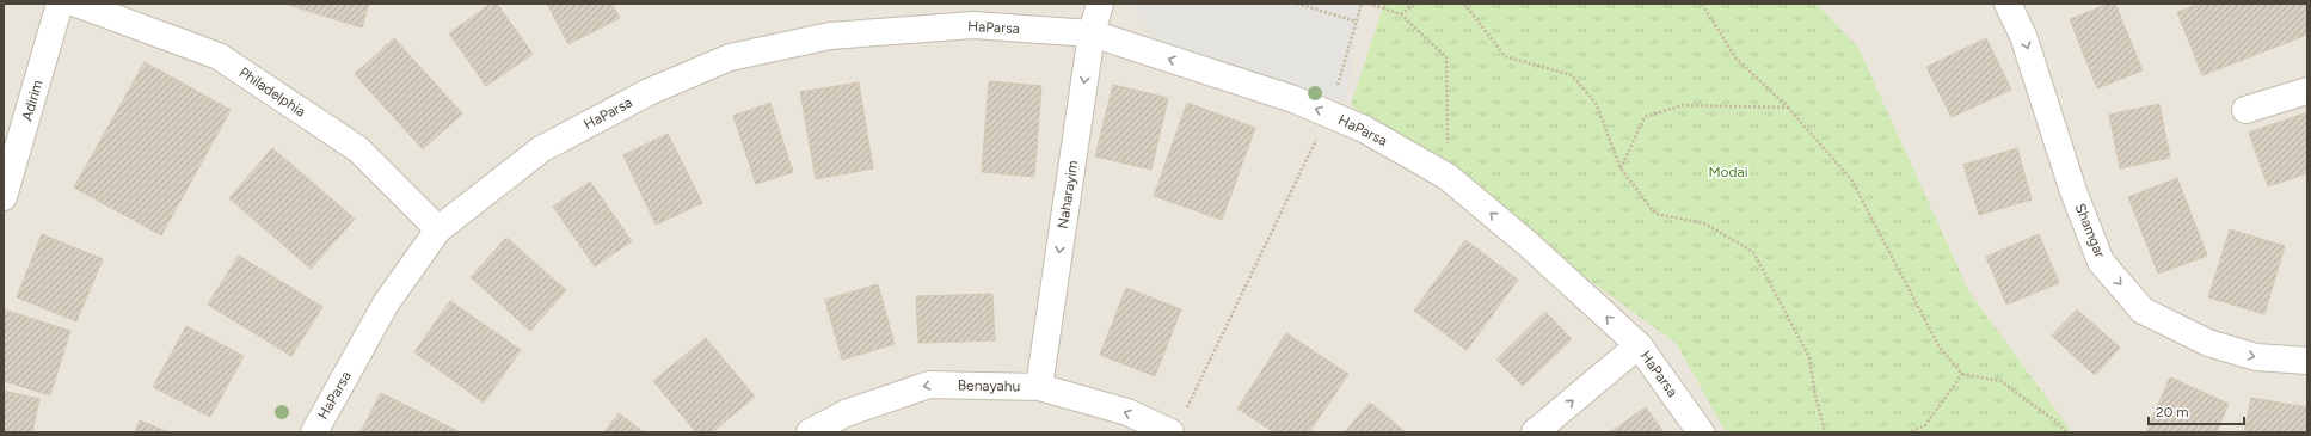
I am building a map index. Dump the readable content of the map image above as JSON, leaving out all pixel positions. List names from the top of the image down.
{
  "streets": {
    "street": [
      "HaParsa",
      "Philadelphia",
      "Adirim",
      "Naharayim",
      "Shamgar",
      "Benayahu"
    ]
  },
  "crossings": [
    ["HaParsa", "Philadelphia"],
    ["HaParsa", "Naharayim"],
    ["Naharayim", "Benayahu"]
  ],
  "one_way": ["Naharayim", "Shamgar", "Benayahu"],
  "parks": ["Modai"],
  "scale_bar": "20 m"
}
